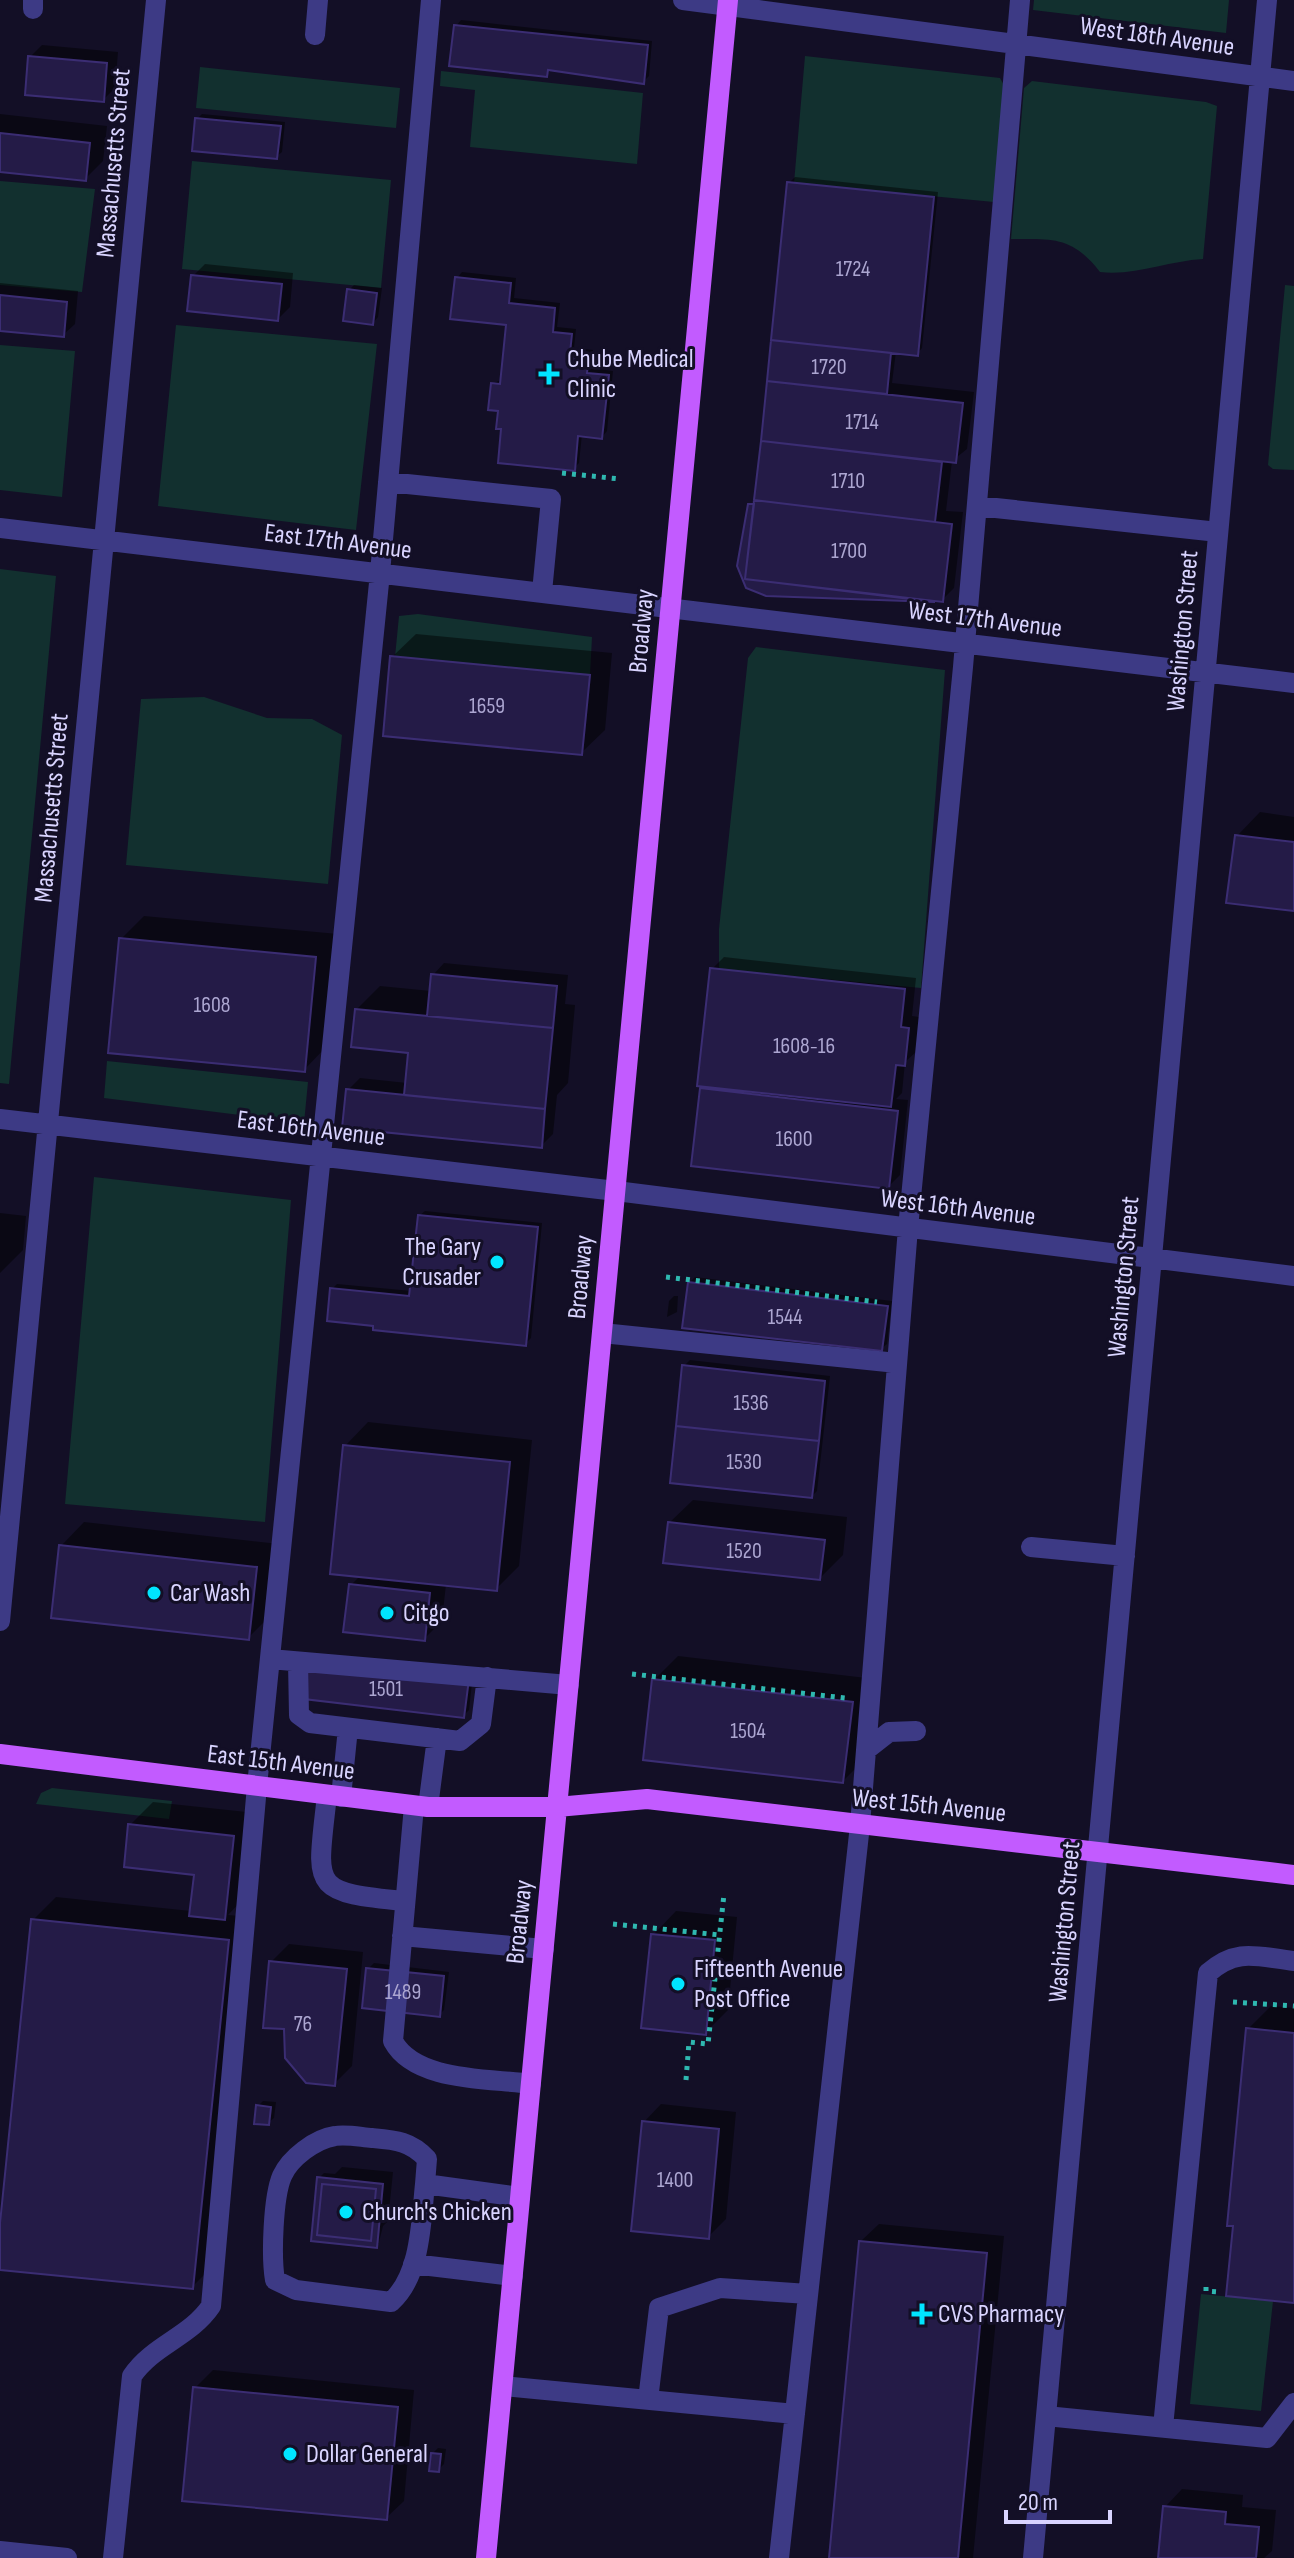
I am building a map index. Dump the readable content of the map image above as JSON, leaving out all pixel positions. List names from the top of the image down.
{
  "streets": {
    "main road": ["Broadway", "East 15th Avenue", "West 15th Avenue"],
    "street": [
      "West 18th Avenue",
      "Massachusetts Street",
      "East 17th Avenue",
      "West 17th Avenue",
      "Washington Street",
      "East 16th Avenue",
      "West 16th Avenue"
    ]
  },
  "crossings": [
    ["West 18th Avenue", "Broadway"],
    ["West 18th Avenue", "Washington Street"],
    ["Massachusetts Street", "East 17th Avenue"],
    ["Massachusetts Street", "East 16th Avenue"],
    ["East 17th Avenue", "West 17th Avenue"],
    ["East 17th Avenue", "Broadway"],
    ["West 17th Avenue", "Broadway"],
    ["West 17th Avenue", "Washington Street"],
    ["Broadway", "East 16th Avenue"],
    ["Broadway", "West 16th Avenue"],
    ["Broadway", "East 15th Avenue"],
    ["Broadway", "West 15th Avenue"],
    ["Washington Street", "West 16th Avenue"],
    ["Washington Street", "West 15th Avenue"],
    ["East 16th Avenue", "West 16th Avenue"],
    ["East 15th Avenue", "West 15th Avenue"]
  ],
  "places": {
    "health": ["Chube Medical Clinic", "CVS Pharmacy"],
    "other": [
      "The Gary Crusader",
      "Car Wash",
      "Citgo",
      "Fifteenth Avenue Post Office",
      "Church's Chicken",
      "Dollar General"
    ]
  },
  "house_numbers": [
    "1724",
    "1720",
    "1714",
    "1710",
    "1700",
    "1659",
    "1608",
    "1608-16",
    "1600",
    "1544",
    "1536",
    "1530",
    "1520",
    "1501",
    "1504",
    "1489",
    "76",
    "1400"
  ],
  "scale_bar": "20 m"
}
